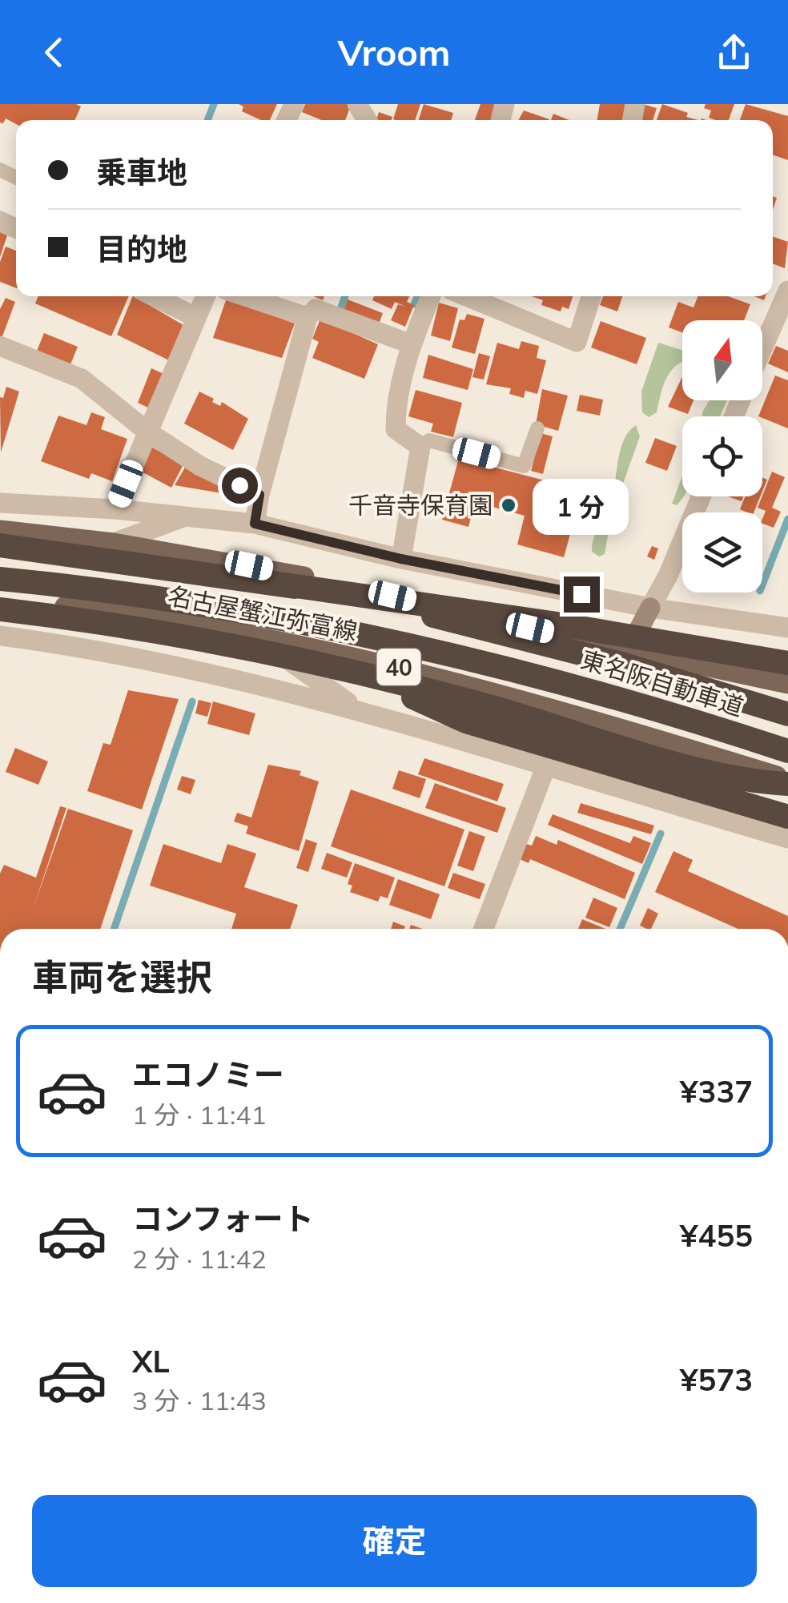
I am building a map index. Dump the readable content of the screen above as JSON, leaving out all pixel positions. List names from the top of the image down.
{
  "streets": {
    "highway": ["東名阪自動車道"],
    "main road": ["名古屋蟹江弥富線", "40"]
  },
  "places": ["千音寺保育園"],
  "north": "top",
  "page": {
    "header": "Vroom",
    "banner": ["乗車地", "目的地"],
    "bubble": "1 分",
    "heading": "車両を選択",
    "list": [
      {
        "name": "エコノミー",
        "note": "1 分 · 11:41",
        "value": "¥337"
      },
      {
        "name": "コンフォート",
        "note": "2 分 · 11:42",
        "value": "¥455"
      },
      {
        "name": "XL",
        "note": "3 分 · 11:43",
        "value": "¥573"
      }
    ],
    "buttons": "確定"
  }
}
